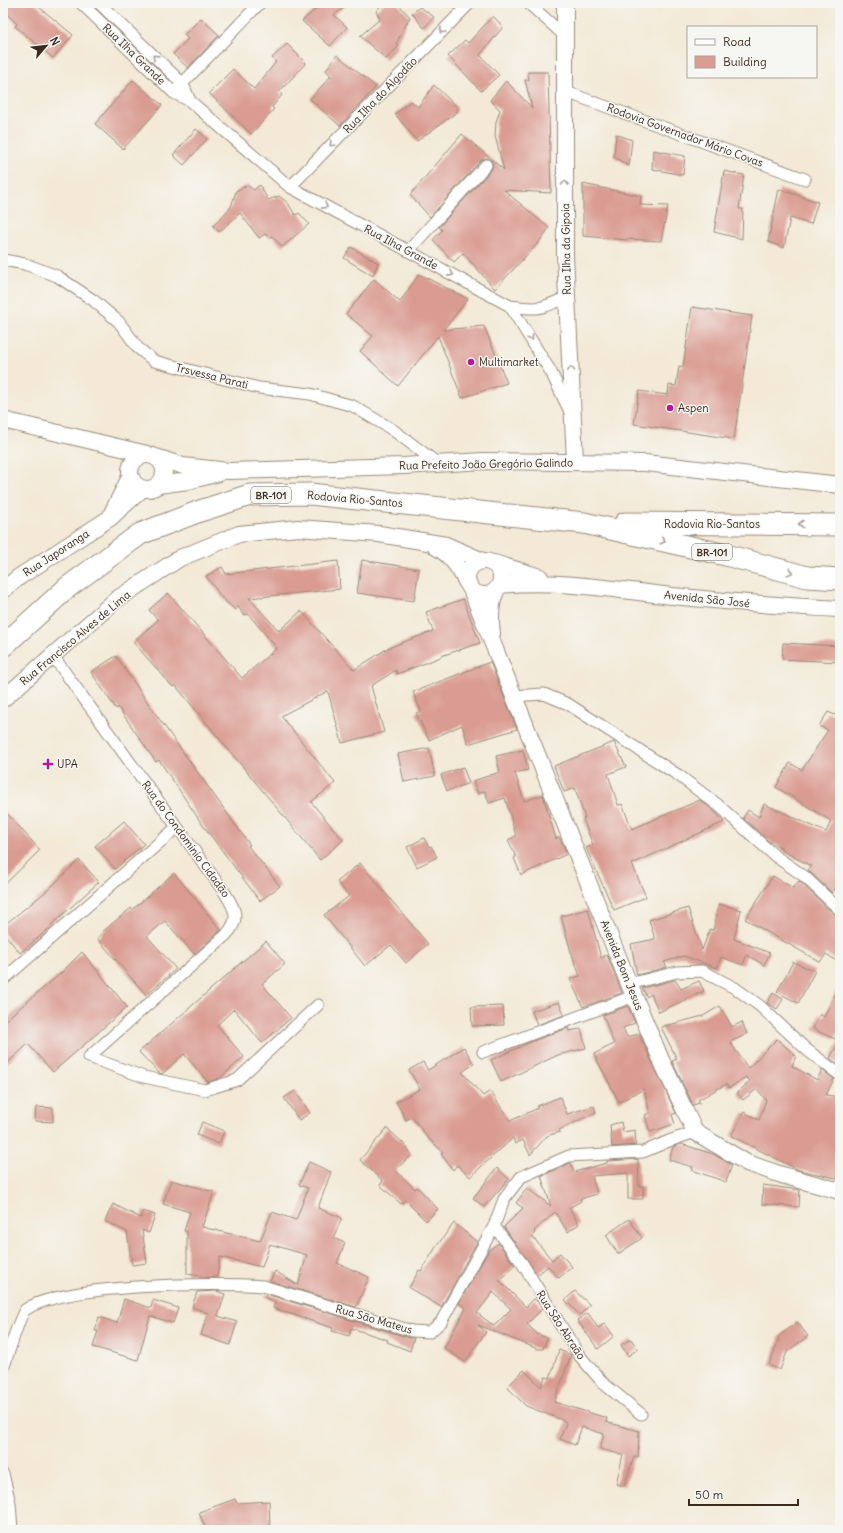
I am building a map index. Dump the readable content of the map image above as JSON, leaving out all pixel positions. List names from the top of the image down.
{
  "streets": {
    "highway": ["BR-101", "Rodovia Rio-Santos"],
    "main road": [
      "Rua Ilha da Gipoia",
      "Rua Prefeito João Gregório Galindo",
      "Rua Japoranga",
      "Avenida São José",
      "Rua Francisco Alves de Lima",
      "Avenida Bom Jesus"
    ],
    "street": [
      "Rua Ilha Grande",
      "Rua Ilha do Algodão",
      "Rodovia Governador Mário Covas",
      "Trsvessa Parati",
      "Rua do Condominio Cidadão",
      "Rua São Mateus",
      "Rua São Abraão"
    ]
  },
  "crossings": [
    ["Rua Ilha Grande", "Rua Ilha do Algodão"],
    ["Rua Ilha Grande", "Rua Ilha da Gipoia"],
    ["Rodovia Governador Mário Covas", "Rua Ilha da Gipoia"],
    ["Rua Ilha da Gipoia", "Rua Prefeito João Gregório Galindo"],
    ["Trsvessa Parati", "Rua Prefeito João Gregório Galindo"],
    ["Rua Prefeito João Gregório Galindo", "Rua Japoranga"],
    ["Avenida São José", "Rua Francisco Alves de Lima"],
    ["Avenida São José", "Avenida Bom Jesus"],
    ["Rua Francisco Alves de Lima", "Rua do Condominio Cidadão"],
    ["Rua Francisco Alves de Lima", "Avenida Bom Jesus"],
    ["Avenida Bom Jesus", "Rua São Mateus"],
    ["Rua São Mateus", "Rua São Abraão"]
  ],
  "one_way": ["Rua Ilha do Algodão", "Rua Ilha da Gipoia"],
  "places": {
    "other": ["Multimarket", "Aspen"],
    "health": ["UPA"]
  },
  "legend": ["Road", "Building"],
  "scale_bar": "50 m",
  "north": "top right"
}
